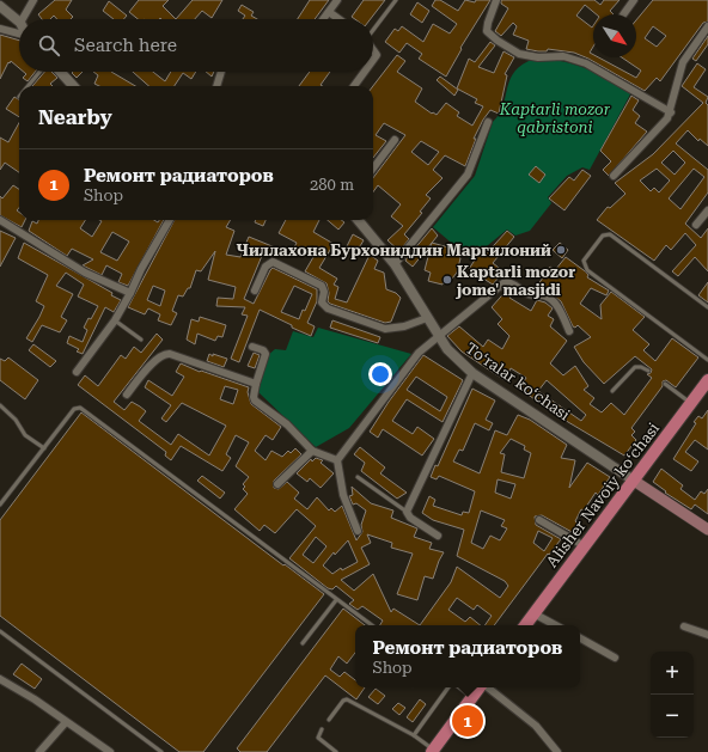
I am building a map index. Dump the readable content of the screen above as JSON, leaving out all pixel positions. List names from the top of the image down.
{
  "streets": {
    "main road": ["Toʻralar koʻchasi", "Alisher Navoiy koʻchasi"]
  },
  "crossings": [
    ["Toʻralar koʻchasi", "Alisher Navoiy koʻchasi"]
  ],
  "parks": ["Kaptarli mozor qabristoni"],
  "places": ["Чиллахона Бурхониддин Маргилоний", "Kaptarli mozor jome' masjidi"],
  "north": "bottom right",
  "page": {
    "search": "Search here",
    "heading": "Nearby",
    "list": [
      {
        "mark": "1",
        "name": "Ремонт радиаторов",
        "note": "Shop",
        "value": "280 m"
      }
    ],
    "popup": ["Ремонт радиаторов", "Shop"],
    "map_buttons": ["+", "−"],
    "pins": "1"
  }
}
